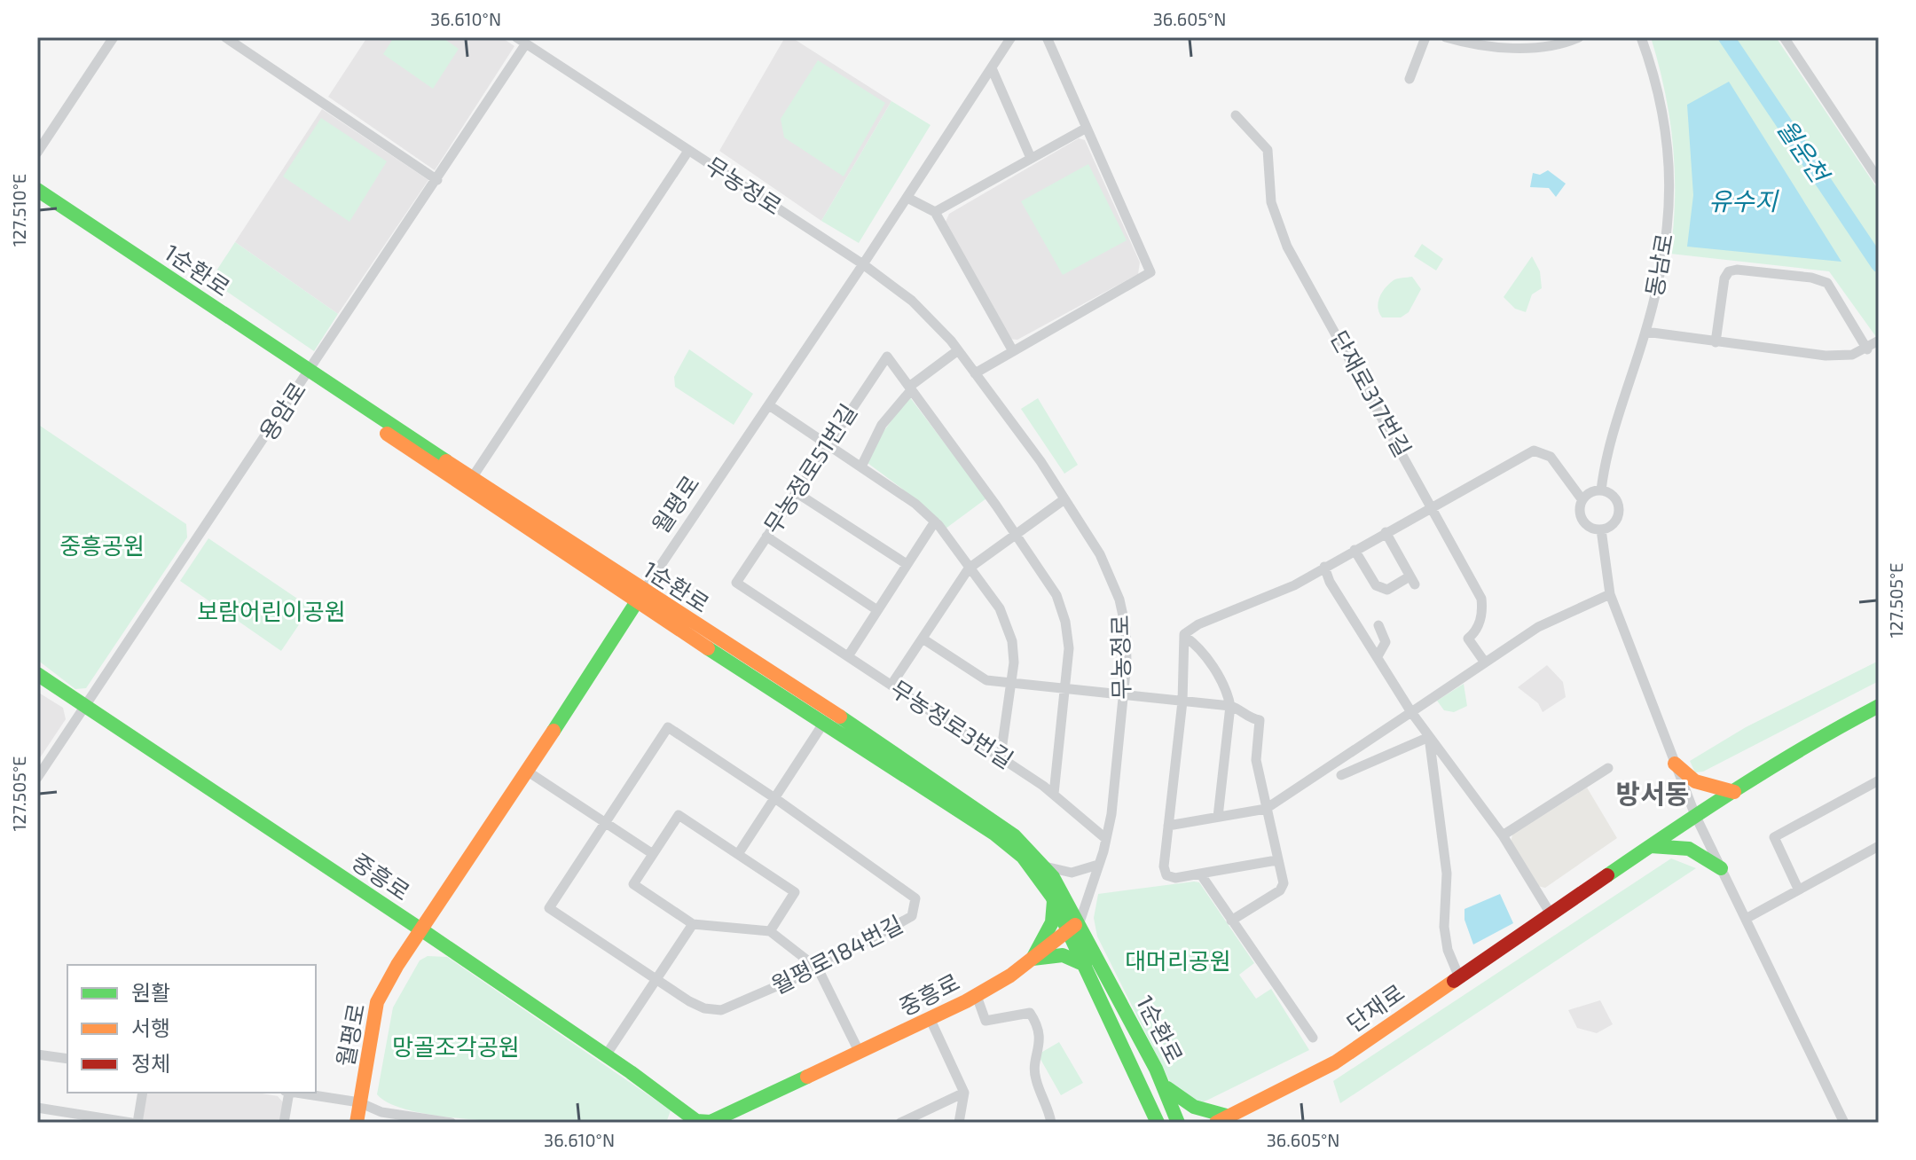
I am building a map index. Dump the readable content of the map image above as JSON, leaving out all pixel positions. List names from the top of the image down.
{
  "streets": {
    "street": [
      "무농정로",
      "동남로",
      "1순환로",
      "단재로317번길",
      "용암로",
      "무농정로51번길",
      "월평로",
      "무농정로3번길",
      "중흥로",
      "월평로184번길",
      "단재로"
    ]
  },
  "crossings": [
    ["무농정로", "1순환로"],
    ["무농정로", "용암로"],
    ["무농정로", "월평로"],
    ["무농정로", "무농정로3번길"],
    ["무농정로", "중흥로"],
    ["1순환로", "용암로"],
    ["1순환로", "월평로"],
    ["1순환로", "중흥로"],
    ["용암로", "중흥로"],
    ["무농정로51번길", "무농정로3번길"],
    ["월평로", "중흥로"]
  ],
  "districts": ["방서동"],
  "water": ["월운천", "유수지"],
  "parks": [
    "중흥공원",
    "보람어린이공원",
    "대머리공원",
    "망골조각공원"
  ],
  "legend": ["원활", "서행", "정체"],
  "coordinates": [
    "36.610°N",
    "36.605°N",
    "127.510°E",
    "127.505°E"
  ]
}
